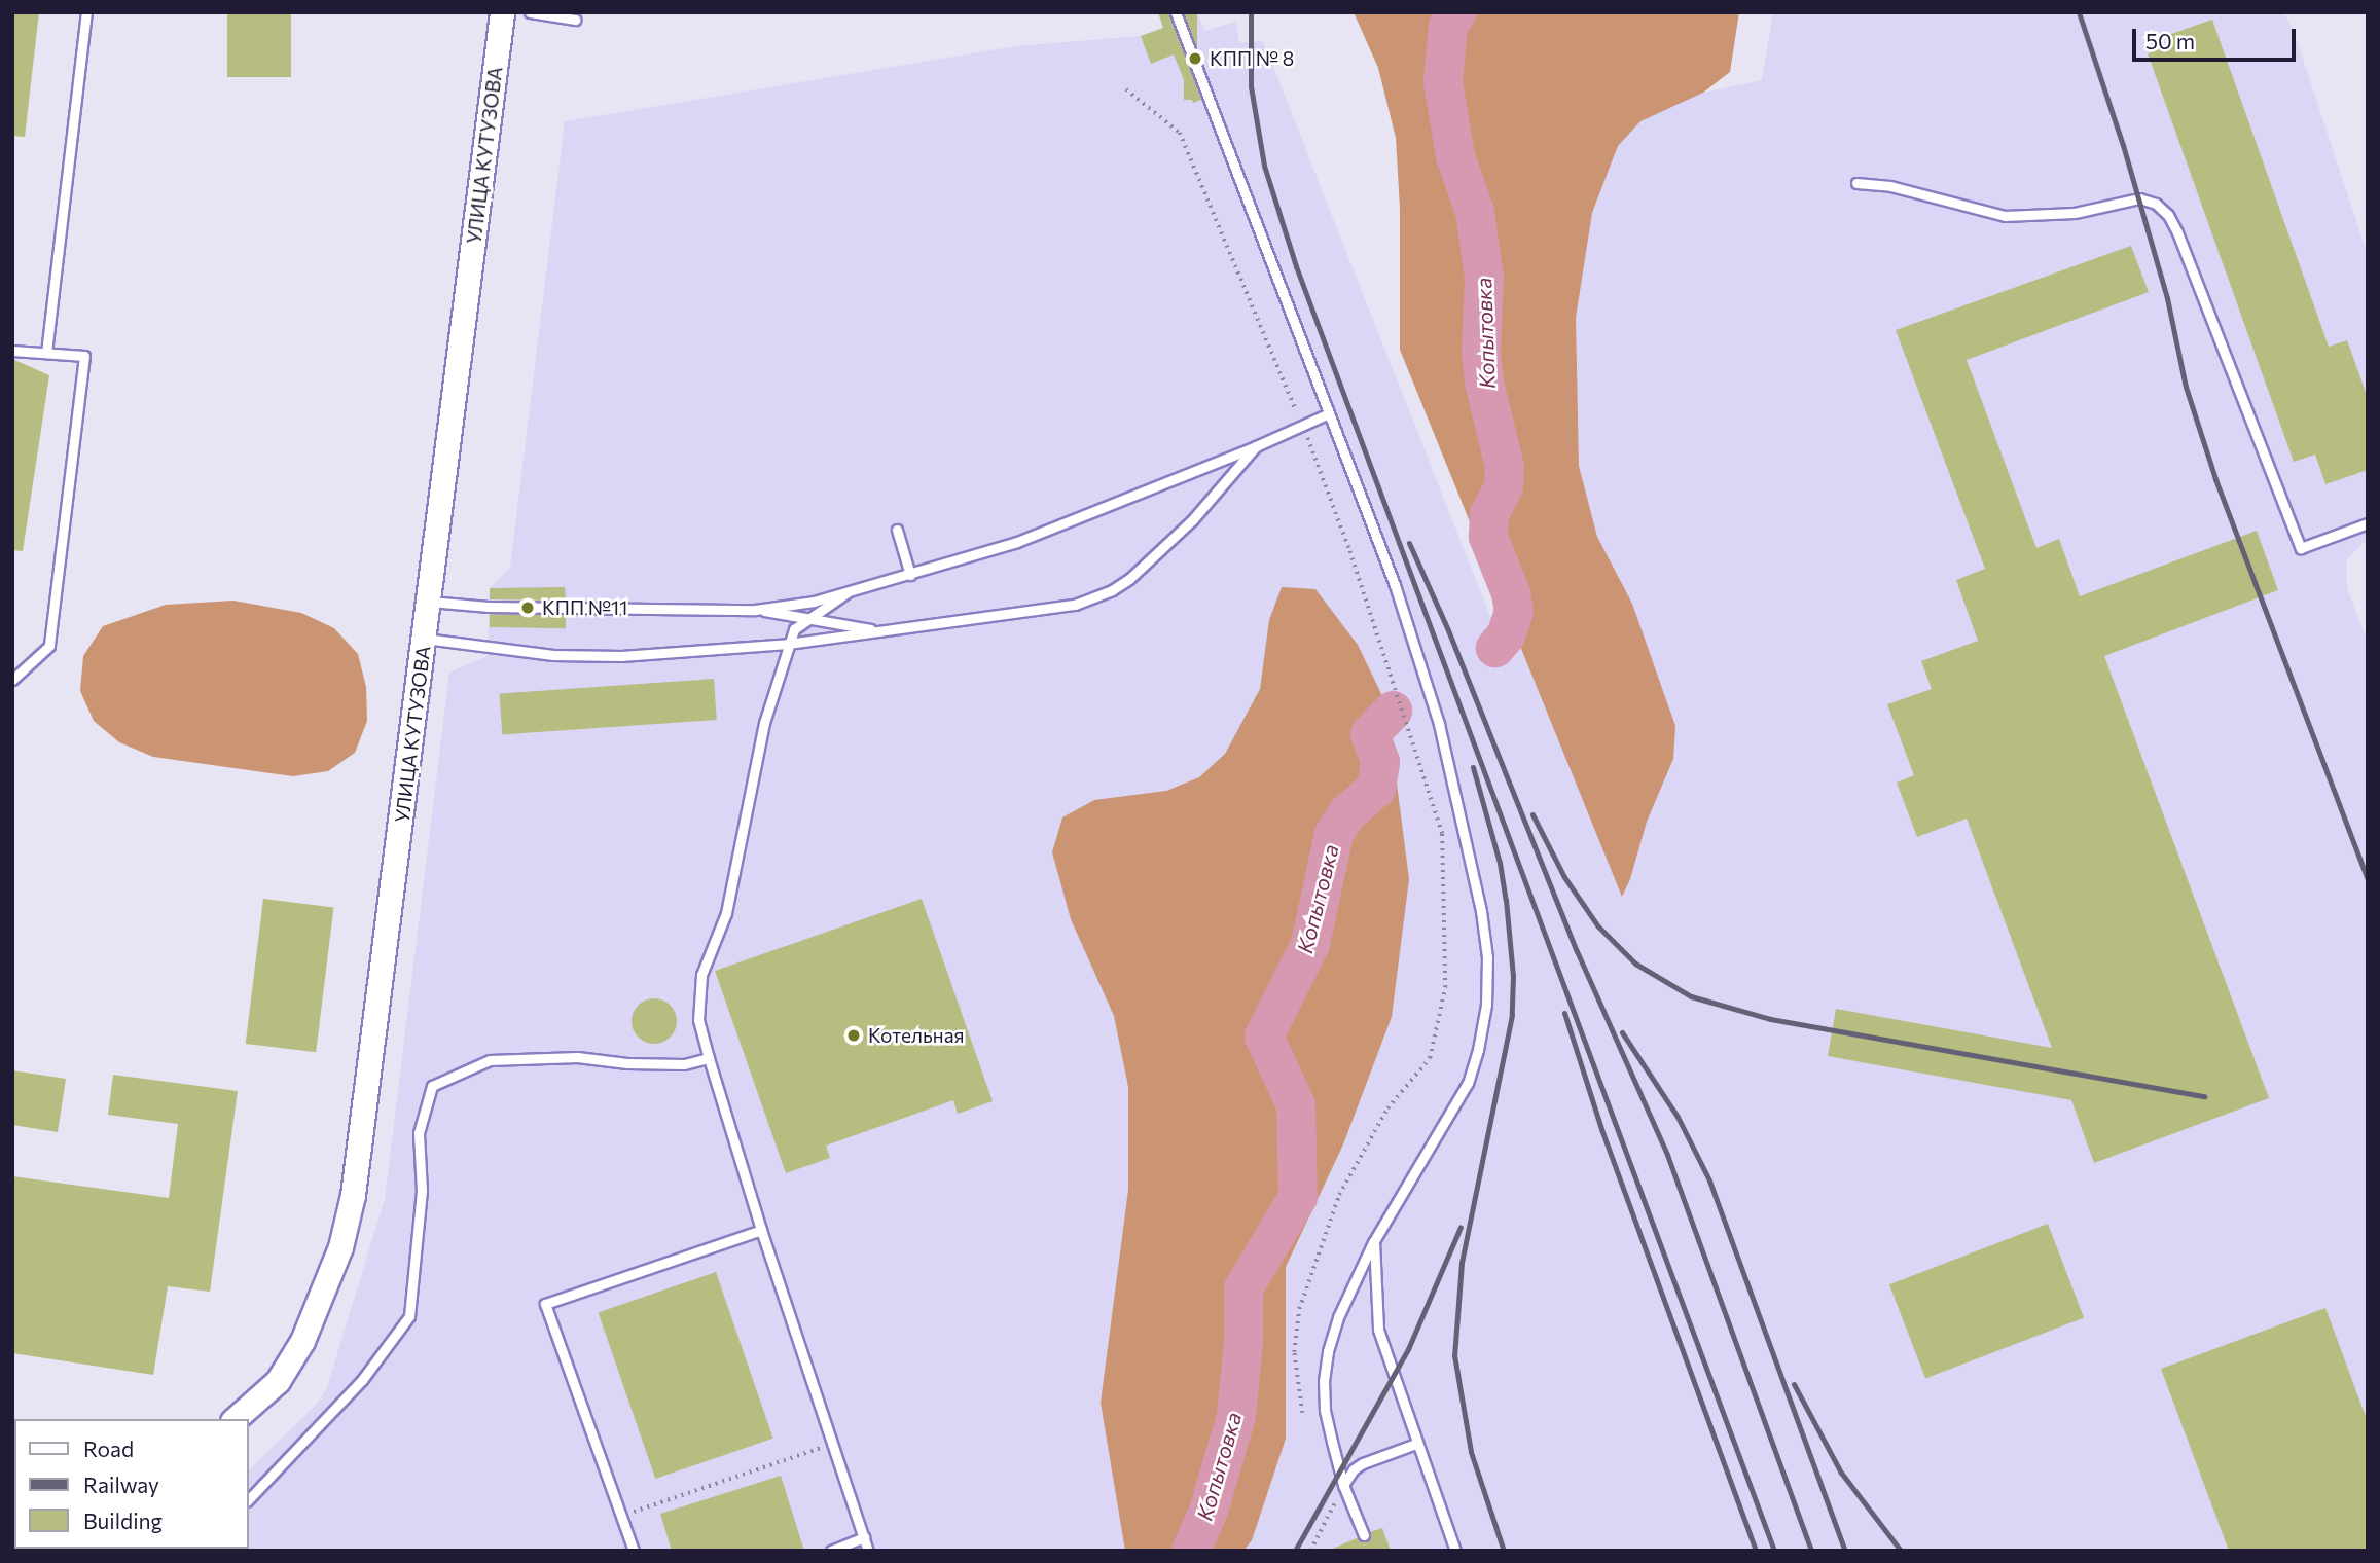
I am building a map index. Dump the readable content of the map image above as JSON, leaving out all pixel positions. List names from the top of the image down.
{
  "streets": {
    "street": ["УЛИЦА КУТУЗОВА"]
  },
  "water": ["Копытовка"],
  "places": ["КПП № 8", "КПП №11", "Котельная"],
  "legend": ["Road", "Railway", "Building"],
  "scale_bar": "50 m"
}
